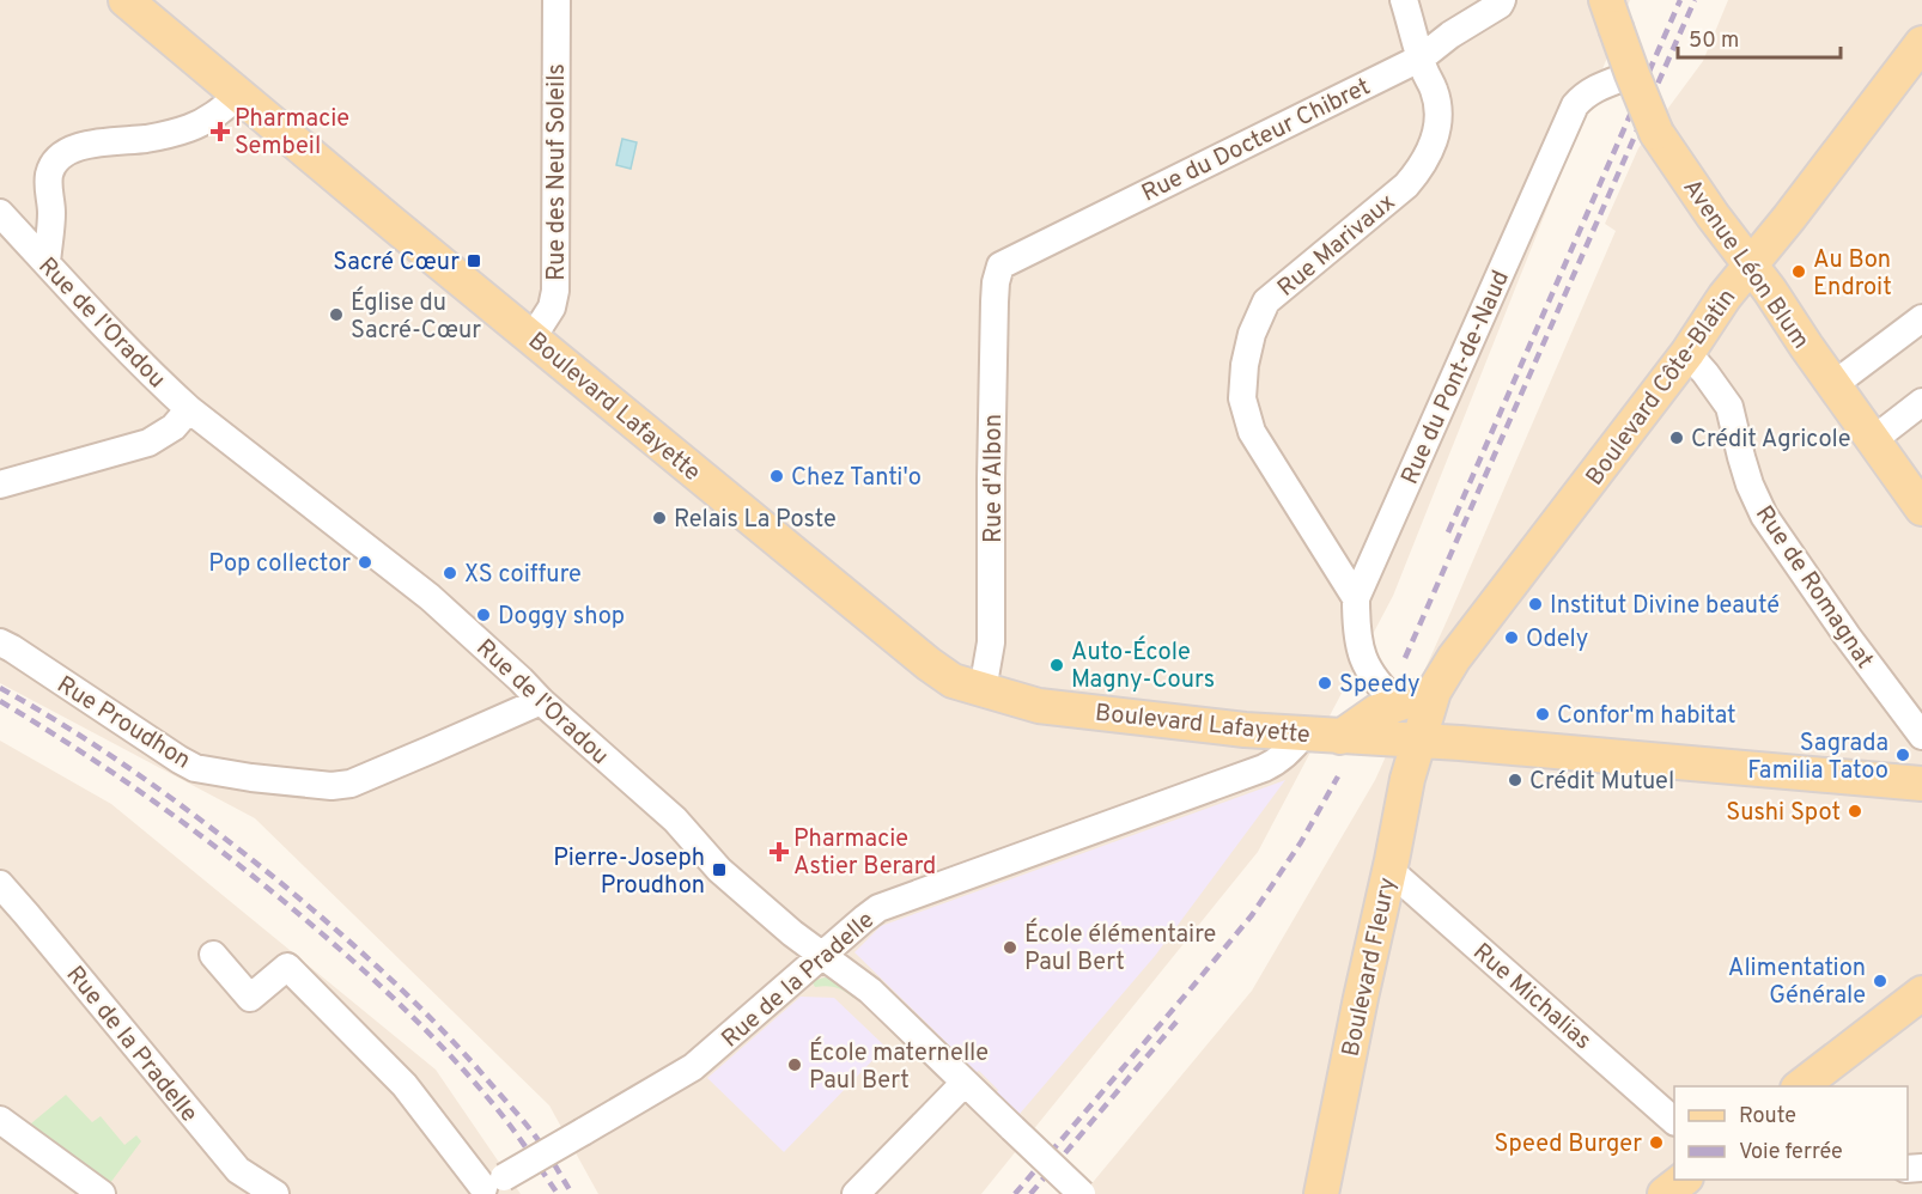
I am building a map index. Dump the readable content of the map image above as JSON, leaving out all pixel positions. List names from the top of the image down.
{
  "streets": {
    "main road": [
      "Avenue Léon Blum",
      "Boulevard Côte-Blatin",
      "Boulevard Lafayette",
      "Boulevard Fleury"
    ],
    "street": [
      "Rue du Docteur Chibret",
      "Rue des Neuf Soleils",
      "Rue Marivaux",
      "Rue de l'Oradou",
      "Rue du Pont-de-Naud",
      "Rue d'Albon",
      "Rue de Romagnat",
      "Rue Proudhon",
      "Rue de la Pradelle",
      "Rue Michalias"
    ]
  },
  "crossings": [
    ["Rue du Docteur Chibret", "Rue Marivaux"],
    ["Rue du Docteur Chibret", "Rue d'Albon"],
    ["Rue des Neuf Soleils", "Boulevard Lafayette"],
    ["Rue Marivaux", "Rue du Pont-de-Naud"],
    ["Avenue Léon Blum", "Rue du Pont-de-Naud"],
    ["Avenue Léon Blum", "Boulevard Côte-Blatin"],
    ["Rue de l'Oradou", "Rue Proudhon"],
    ["Rue de l'Oradou", "Rue de la Pradelle"],
    ["Boulevard Côte-Blatin", "Boulevard Lafayette"],
    ["Boulevard Côte-Blatin", "Rue de Romagnat"],
    ["Boulevard Côte-Blatin", "Boulevard Fleury"],
    ["Boulevard Lafayette", "Rue d'Albon"],
    ["Boulevard Lafayette", "Boulevard Fleury"],
    ["Boulevard Lafayette", "Rue de la Pradelle"],
    ["Boulevard Fleury", "Rue Michalias"]
  ],
  "places": {
    "health": ["Pharmacie Sembeil", "Pharmacie Astier Berard"],
    "transit": ["Sacré Cœur", "Pierre-Joseph Proudhon"],
    "other": [
      "Au Bon Endroit",
      "Église du Sacré-Cœur",
      "Crédit Agricole",
      "Chez Tanti'o",
      "Relais La Poste",
      "Pop collector",
      "XS coiffure",
      "Institut Divine beauté",
      "Doggy shop",
      "Odely",
      "Auto-École Magny-Cours",
      "Speedy",
      "Confor'm habitat",
      "Sagrada Familia Tatoo",
      "Crédit Mutuel",
      "Sushi Spot",
      "École élémentaire Paul Bert",
      "Alimentation Générale",
      "École maternelle Paul Bert",
      "Speed Burger"
    ]
  },
  "legend": ["Route", "Voie ferrée"],
  "scale_bar": "50 m"
}
